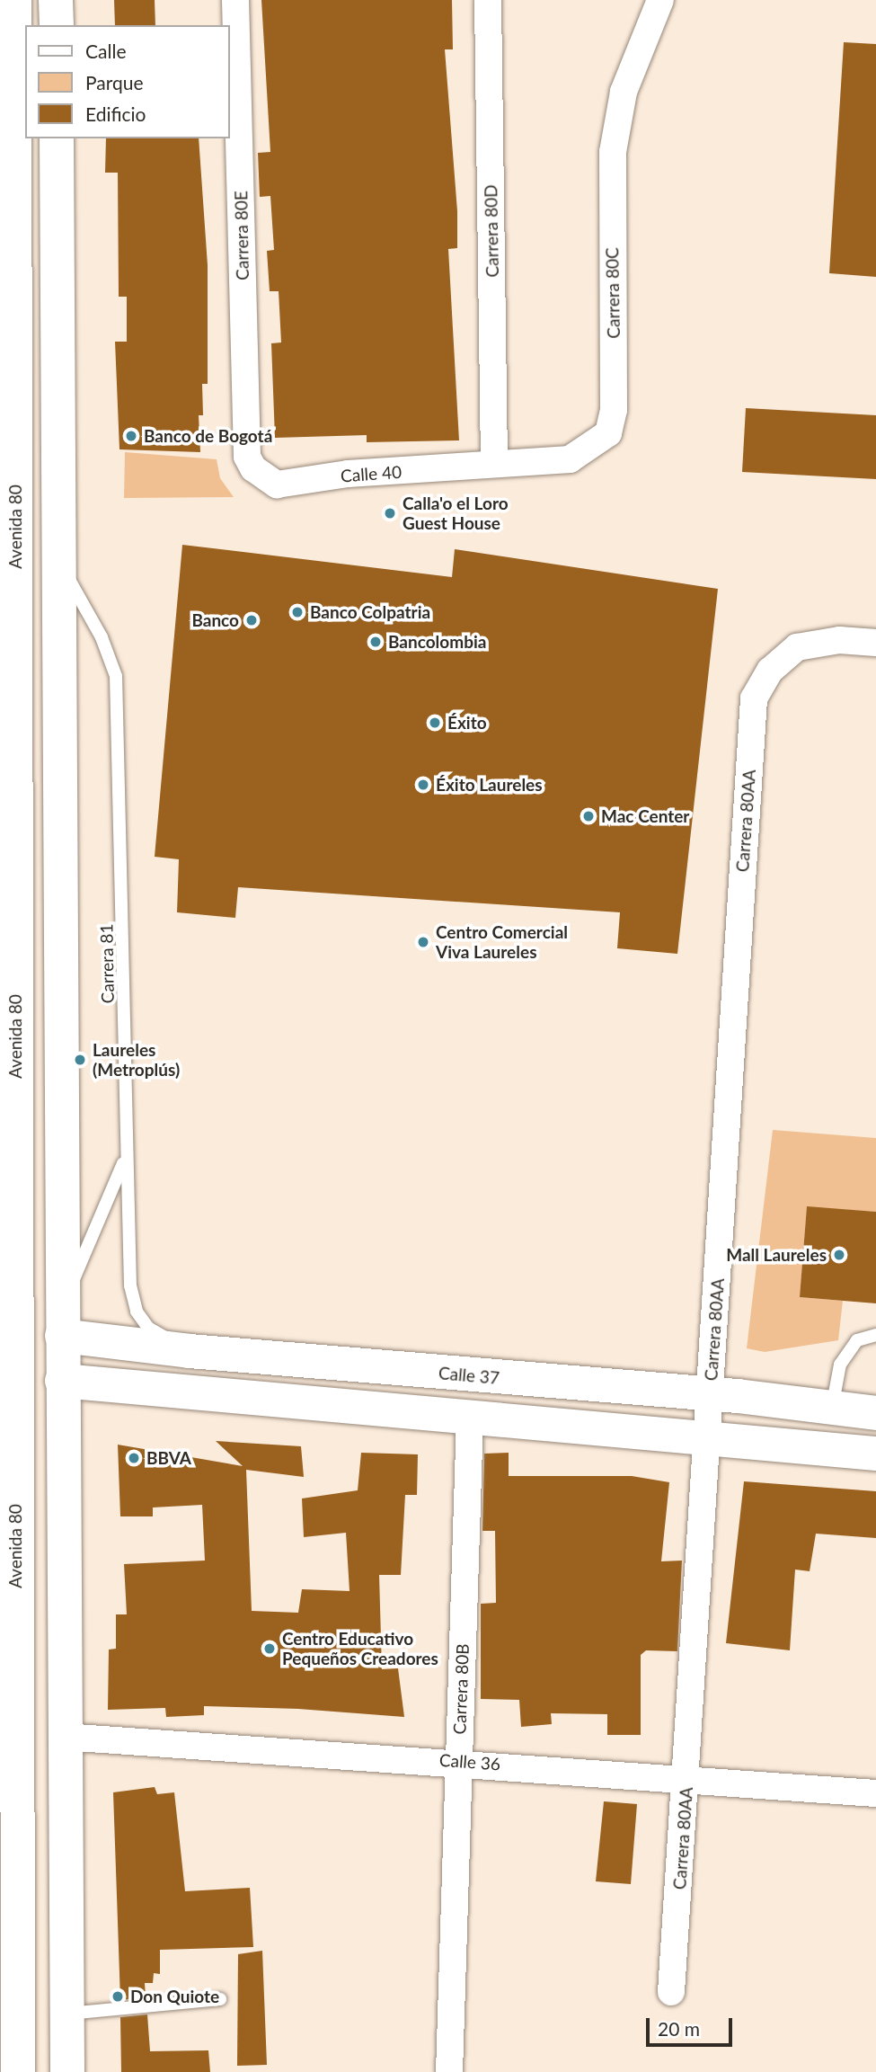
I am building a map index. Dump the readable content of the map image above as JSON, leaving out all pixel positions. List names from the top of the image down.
{
  "streets": {
    "main road": ["Avenida 80", "Calle 37"],
    "street": [
      "Carrera 80D",
      "Carrera 80E",
      "Carrera 80C",
      "Calle 40",
      "Carrera 80AA",
      "Carrera 80B",
      "Calle 36"
    ],
    "lane": ["Carrera 81"]
  },
  "crossings": [
    ["Carrera 80D", "Carrera 80C"],
    ["Carrera 80D", "Calle 40"],
    ["Carrera 80E", "Calle 40"],
    ["Carrera 80C", "Calle 40"],
    ["Carrera 80AA", "Calle 37"],
    ["Carrera 80AA", "Calle 36"],
    ["Carrera 81", "Calle 37"],
    ["Carrera 80B", "Calle 36"]
  ],
  "places": [
    "Banco de Bogotá",
    "Calla'o el Loro Guest House",
    "Banco Colpatria",
    "Banco",
    "Bancolombia",
    "Éxito",
    "Éxito Laureles",
    "Mac Center",
    "Centro Comercial Viva Laureles",
    "Laureles (Metroplús)",
    "Mall Laureles",
    "BBVA",
    "Centro Educativo Pequeños Creadores",
    "Don Quiote"
  ],
  "legend": ["Calle", "Parque", "Edificio"],
  "scale_bar": "20 m"
}
